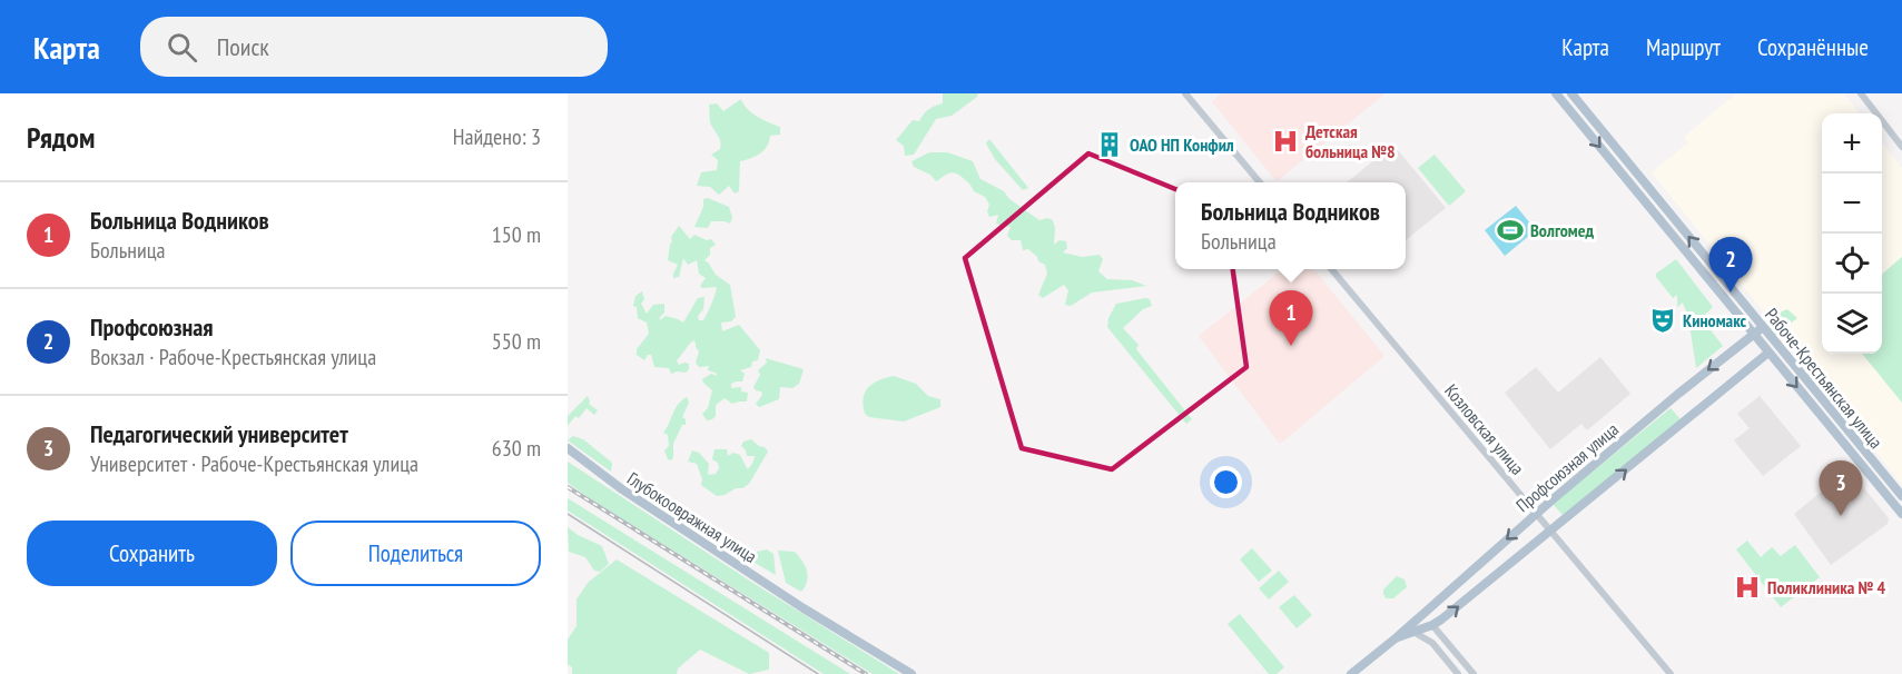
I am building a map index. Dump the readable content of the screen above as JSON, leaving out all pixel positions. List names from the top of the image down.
{
  "streets": {
    "main road": ["Рабоче-Крестьянская улица", "Профсоюзная улица", "Глубокоовражная улица"],
    "street": ["Козловская улица"]
  },
  "crossings": [
    ["Рабоче-Крестьянская улица", "Профсоюзная улица"],
    ["Козловская улица", "Профсоюзная улица"]
  ],
  "places": {
    "hospital": ["Детская больница №8", "Поликлиника № 4"],
    "building": ["ОАО НП Конфил"],
    "sports": ["Волгомед"],
    "theatre": ["Киномакс"]
  },
  "page": {
    "header": "Карта",
    "search": "Поиск",
    "nav": ["Карта", "Маршрут", "Сохранённые"],
    "heading": ["Рядом", "Найдено: 3"],
    "map_buttons": ["+", "−"],
    "list": [
      {
        "mark": "1",
        "name": "Больница Водников",
        "note": "Больница",
        "value": "150 m"
      },
      {
        "mark": "2",
        "name": "Профсоюзная",
        "note": "Вокзал · Рабоче-Крестьянская улица",
        "value": "550 m"
      },
      {
        "mark": "3",
        "name": "Педагогический университет",
        "note": "Университет · Рабоче-Крестьянская улица",
        "value": "630 m"
      }
    ],
    "popup": ["Больница Водников", "Больница"],
    "pins": ["2", "1", "3"],
    "buttons": ["Сохранить", "Поделиться"]
  }
}
